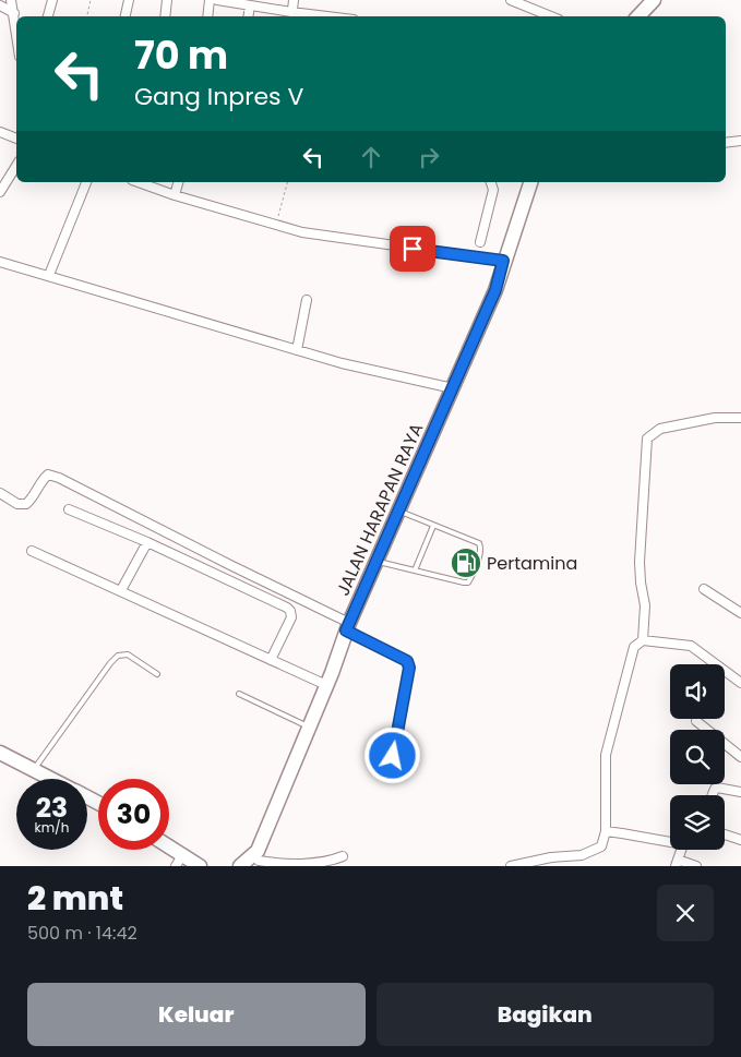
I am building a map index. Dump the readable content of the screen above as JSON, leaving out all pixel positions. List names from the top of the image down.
{
  "streets": {
    "main road": ["JALAN HARAPAN RAYA"]
  },
  "places": {
    "fuel station": ["Pertamina"]
  },
  "page": {
    "turn": ["70 m", "Gang Inpres V"],
    "speed": "23 km/h",
    "limit": "30",
    "heading": ["2 mnt", "500 m · 14:42"],
    "buttons": ["Keluar", "Bagikan"]
  }
}
